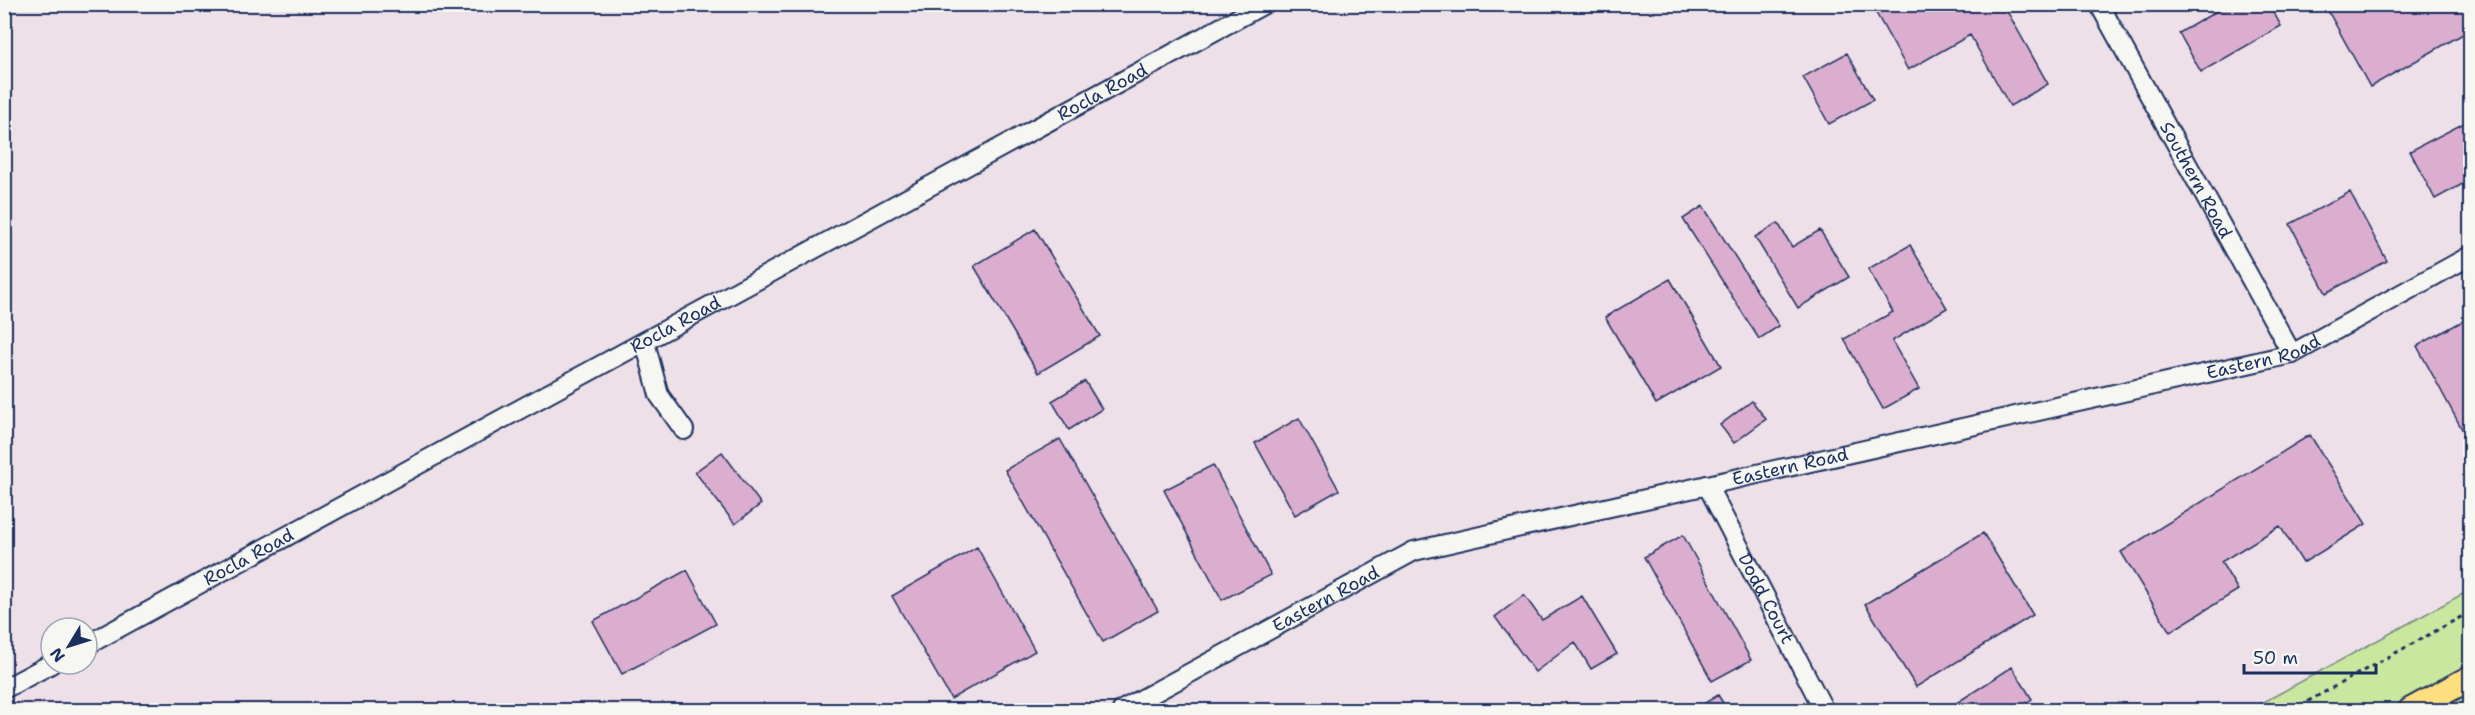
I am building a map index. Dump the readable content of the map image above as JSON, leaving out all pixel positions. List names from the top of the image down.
{
  "streets": {
    "street": [
      "Rocla Road",
      "Southern Road",
      "Eastern Road",
      "Dodd Court"
    ]
  },
  "crossings": [
    ["Southern Road", "Eastern Road"],
    ["Eastern Road", "Dodd Court"]
  ],
  "scale_bar": "50 m",
  "north": "bottom left"
}
